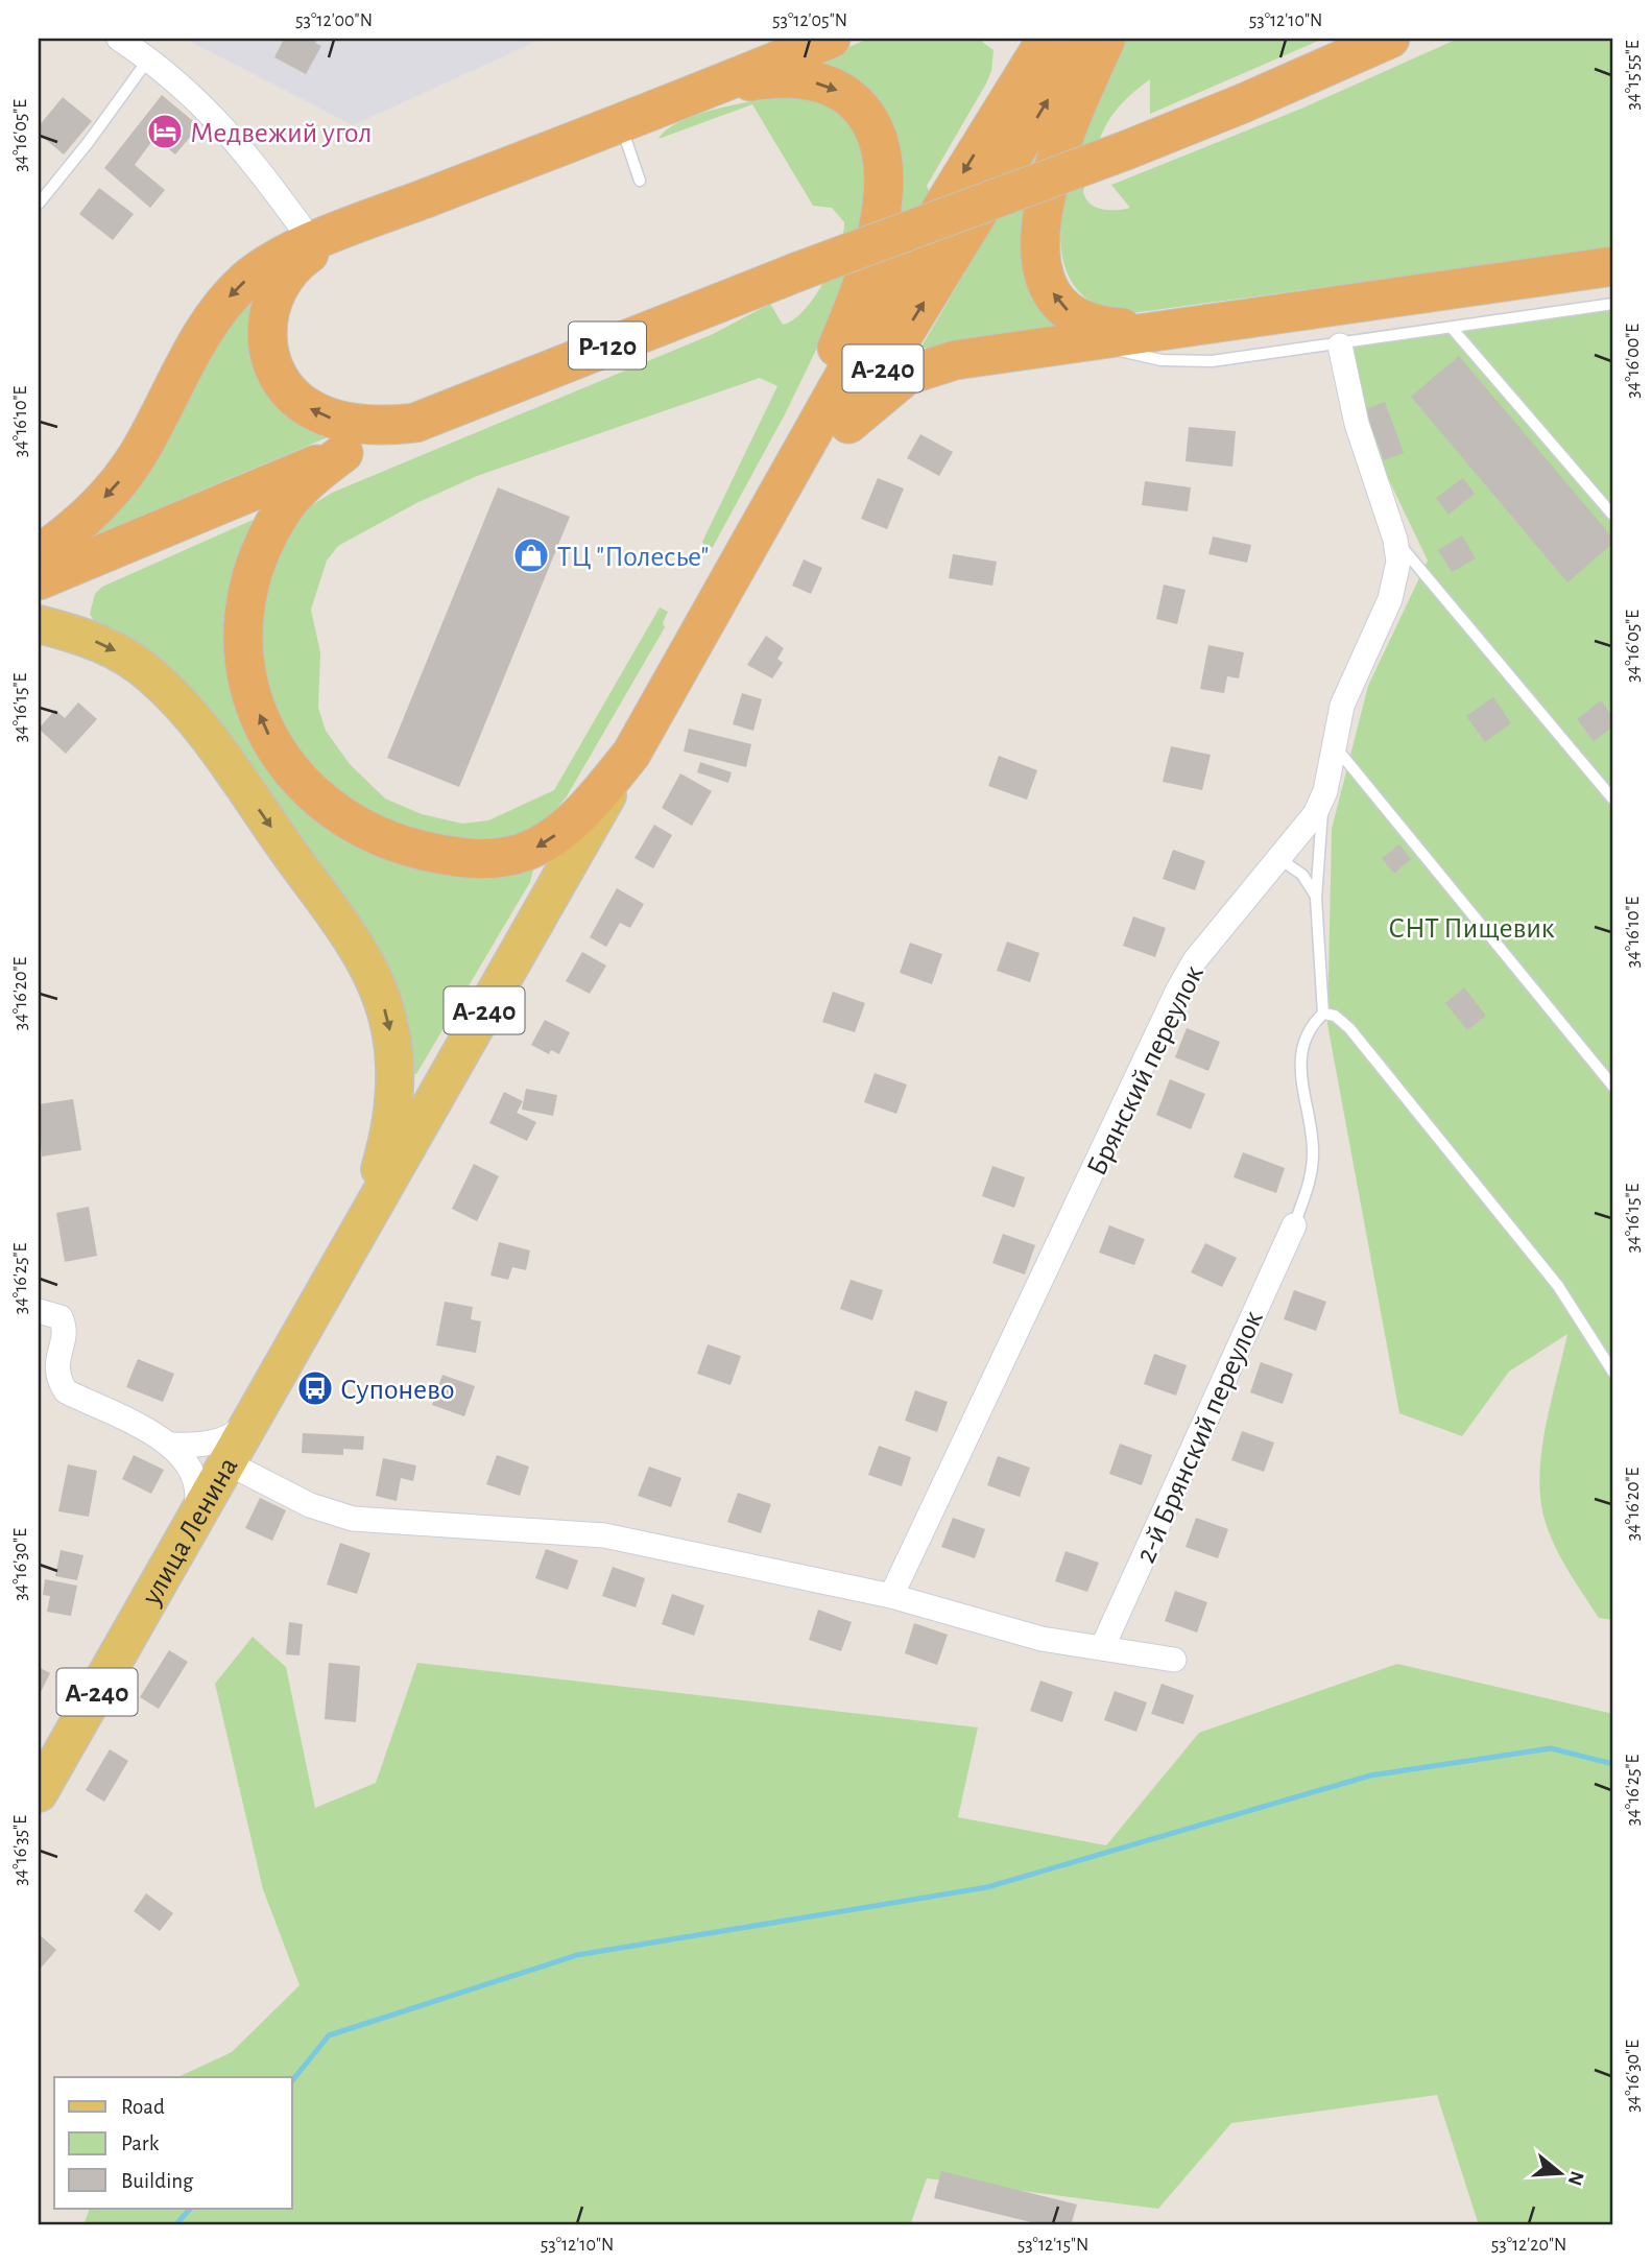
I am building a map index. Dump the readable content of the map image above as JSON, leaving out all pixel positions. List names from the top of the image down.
{
  "streets": {
    "highway": ["Р-120", "А-240"],
    "main road": ["улица Ленина"],
    "street": ["Брянский переулок", "2-й Брянский переулок"]
  },
  "crossings": [
    ["А-240", "улица Ленина"]
  ],
  "parks": ["СНТ Пищевик"],
  "places": {
    "hotel": ["Медвежий угол"],
    "shop": ["ТЦ \"Полесье\""],
    "bus stop": ["Супонево"]
  },
  "legend": ["Road", "Park", "Building"],
  "north": "right",
  "coordinates": [
    "53°12'00\"N",
    "53°12'05\"N",
    "53°12'10\"N",
    "34°15'55\"E",
    "34°16'05\"E",
    "34°16'00\"E",
    "34°16'10\"E",
    "34°16'15\"E",
    "34°16'20\"E",
    "34°16'25\"E",
    "34°16'30\"E",
    "34°16'35\"E",
    "53°12'15\"N",
    "53°12'20\"N"
  ]
}
